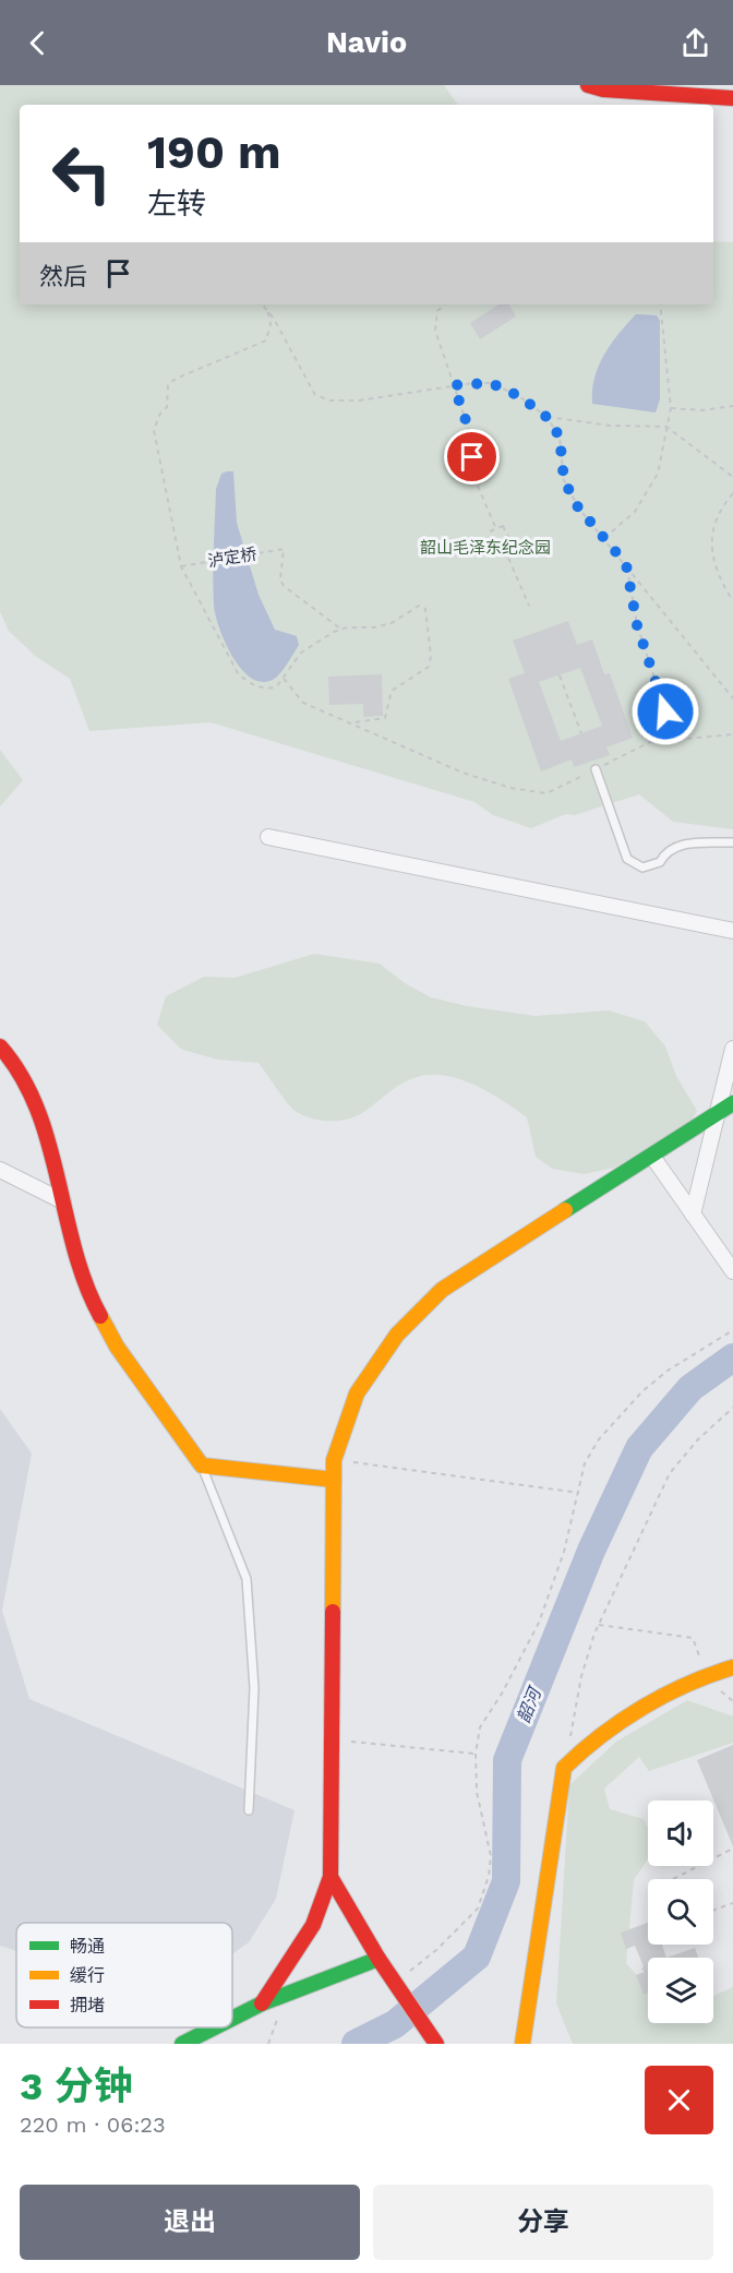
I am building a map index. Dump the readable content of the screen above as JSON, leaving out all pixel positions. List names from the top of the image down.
{
  "streets": {
    "path": ["泸定桥"]
  },
  "water": ["韶河"],
  "parks": ["韶山毛泽东纪念园"],
  "legend": ["畅通", "缓行", "拥堵"],
  "page": {
    "header": "Navio",
    "turn": ["190 m", "左转"],
    "then": "然后",
    "heading": ["3 分钟", "220 m · 06:23"],
    "buttons": ["退出", "分享"]
  }
}
